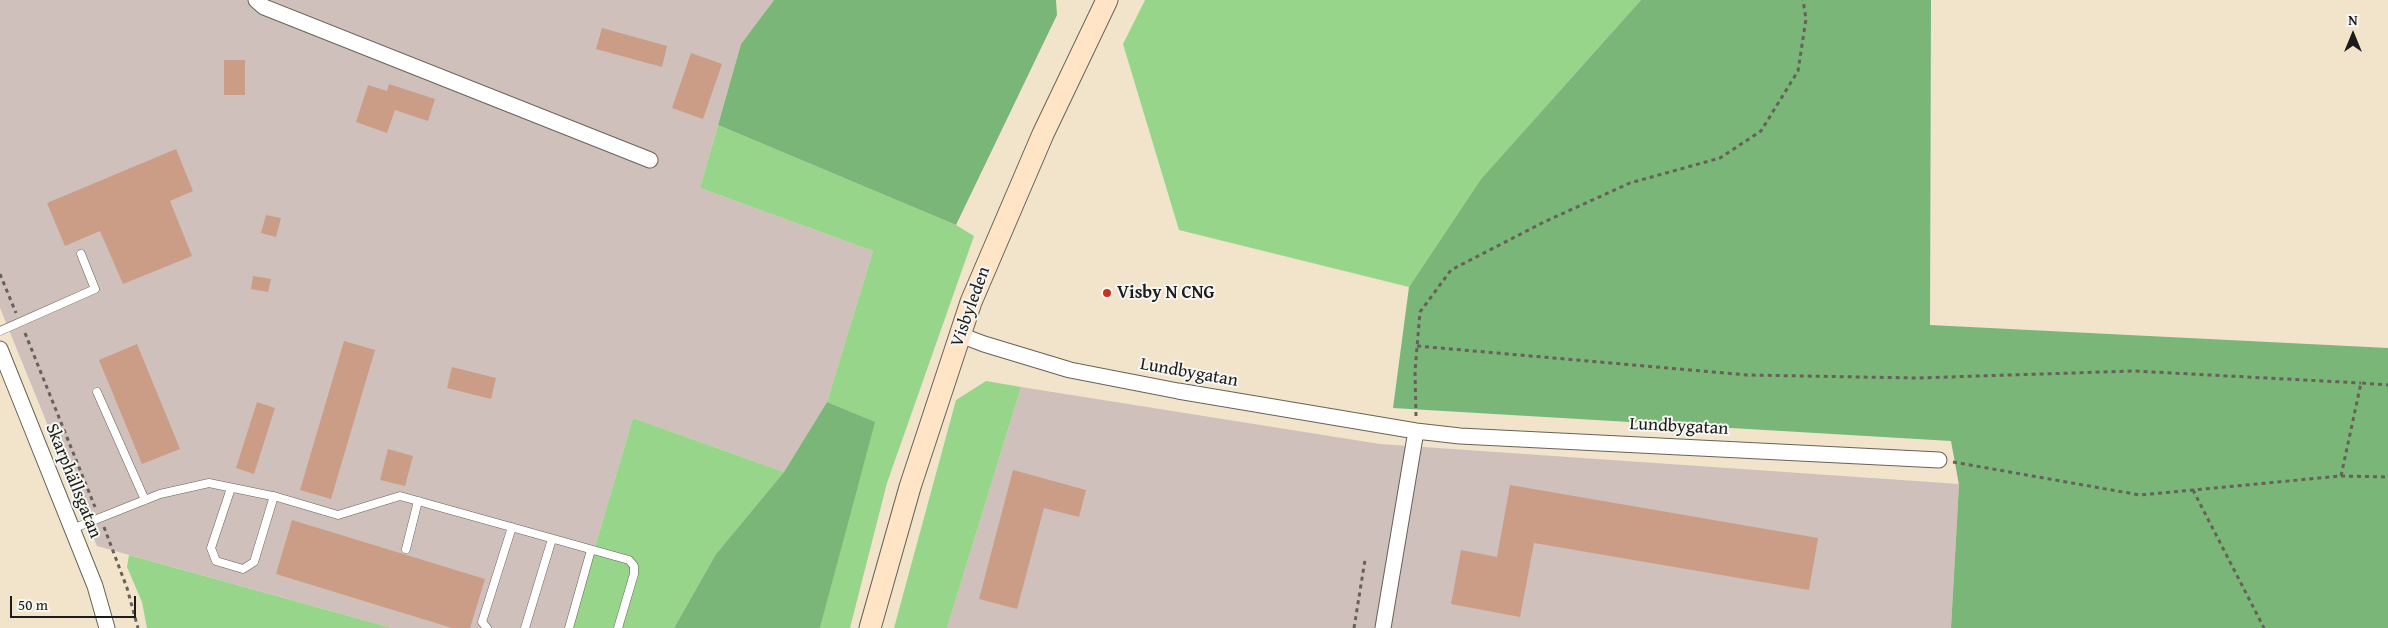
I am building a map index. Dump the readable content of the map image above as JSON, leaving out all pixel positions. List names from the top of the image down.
{
  "streets": {
    "main road": ["Visbyleden"],
    "street": ["Lundbygatan", "Skarphällsgatan"]
  },
  "crossings": [
    ["Visbyleden", "Lundbygatan"]
  ],
  "places": ["Visby N CNG"],
  "scale_bar": "50 m",
  "north": "top"
}
